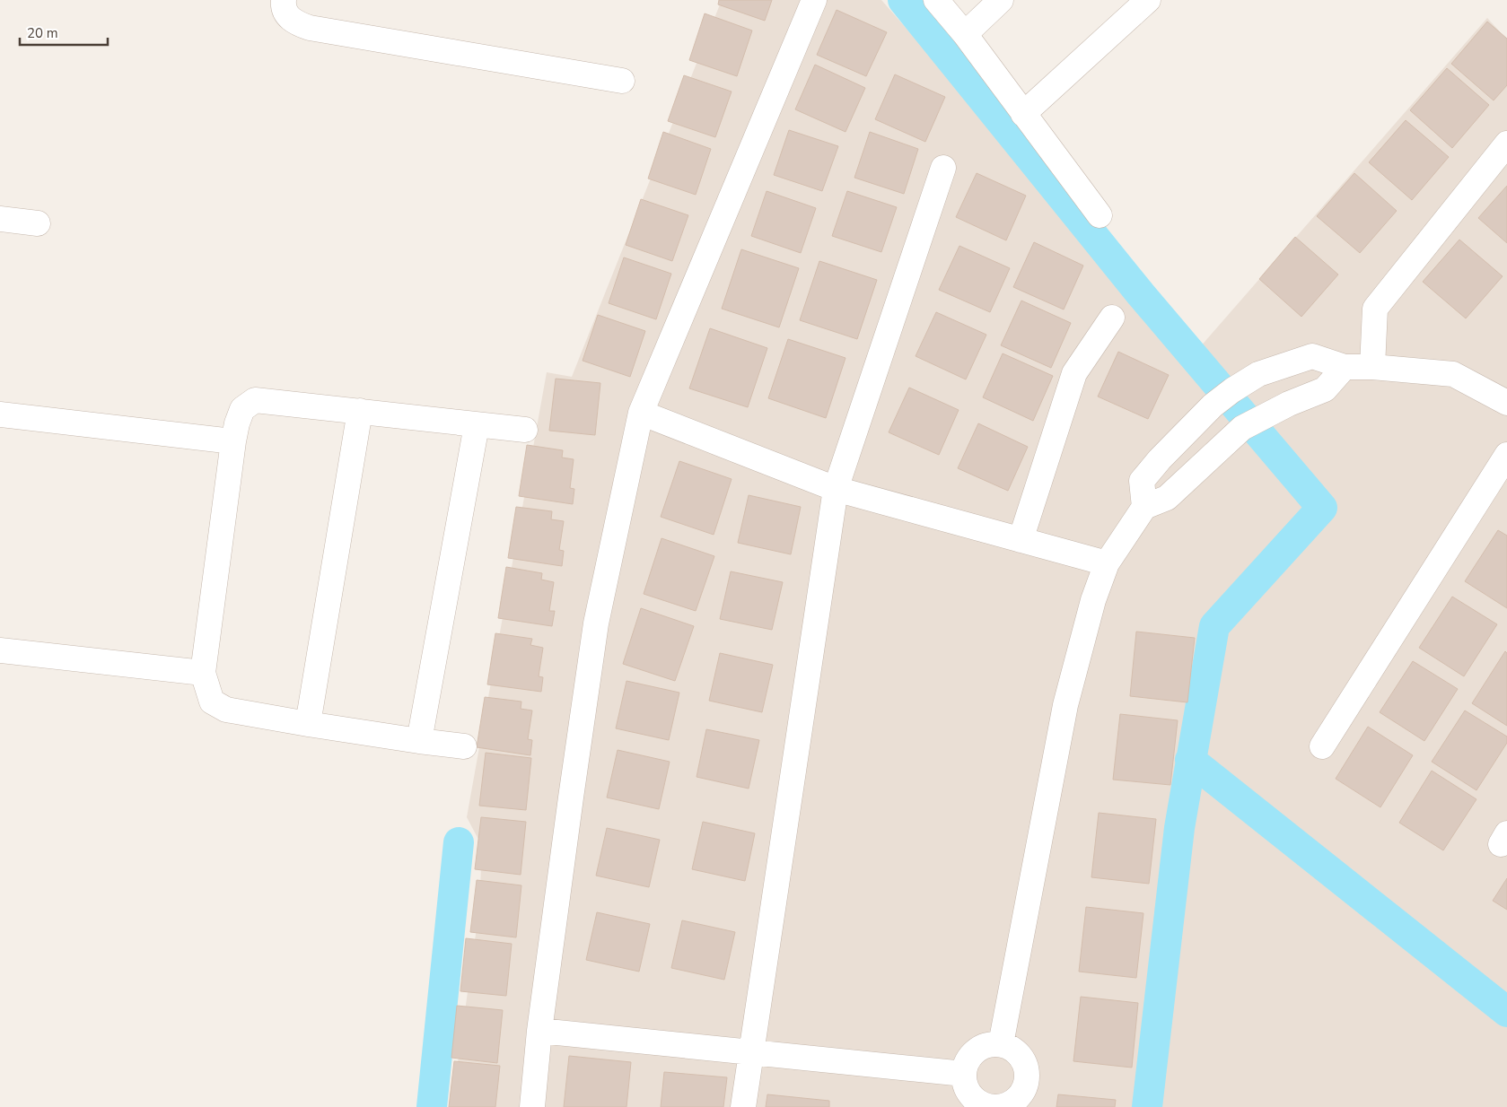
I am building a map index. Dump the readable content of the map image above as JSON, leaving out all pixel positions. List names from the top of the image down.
{
  "scale_bar": "20 m"
}
